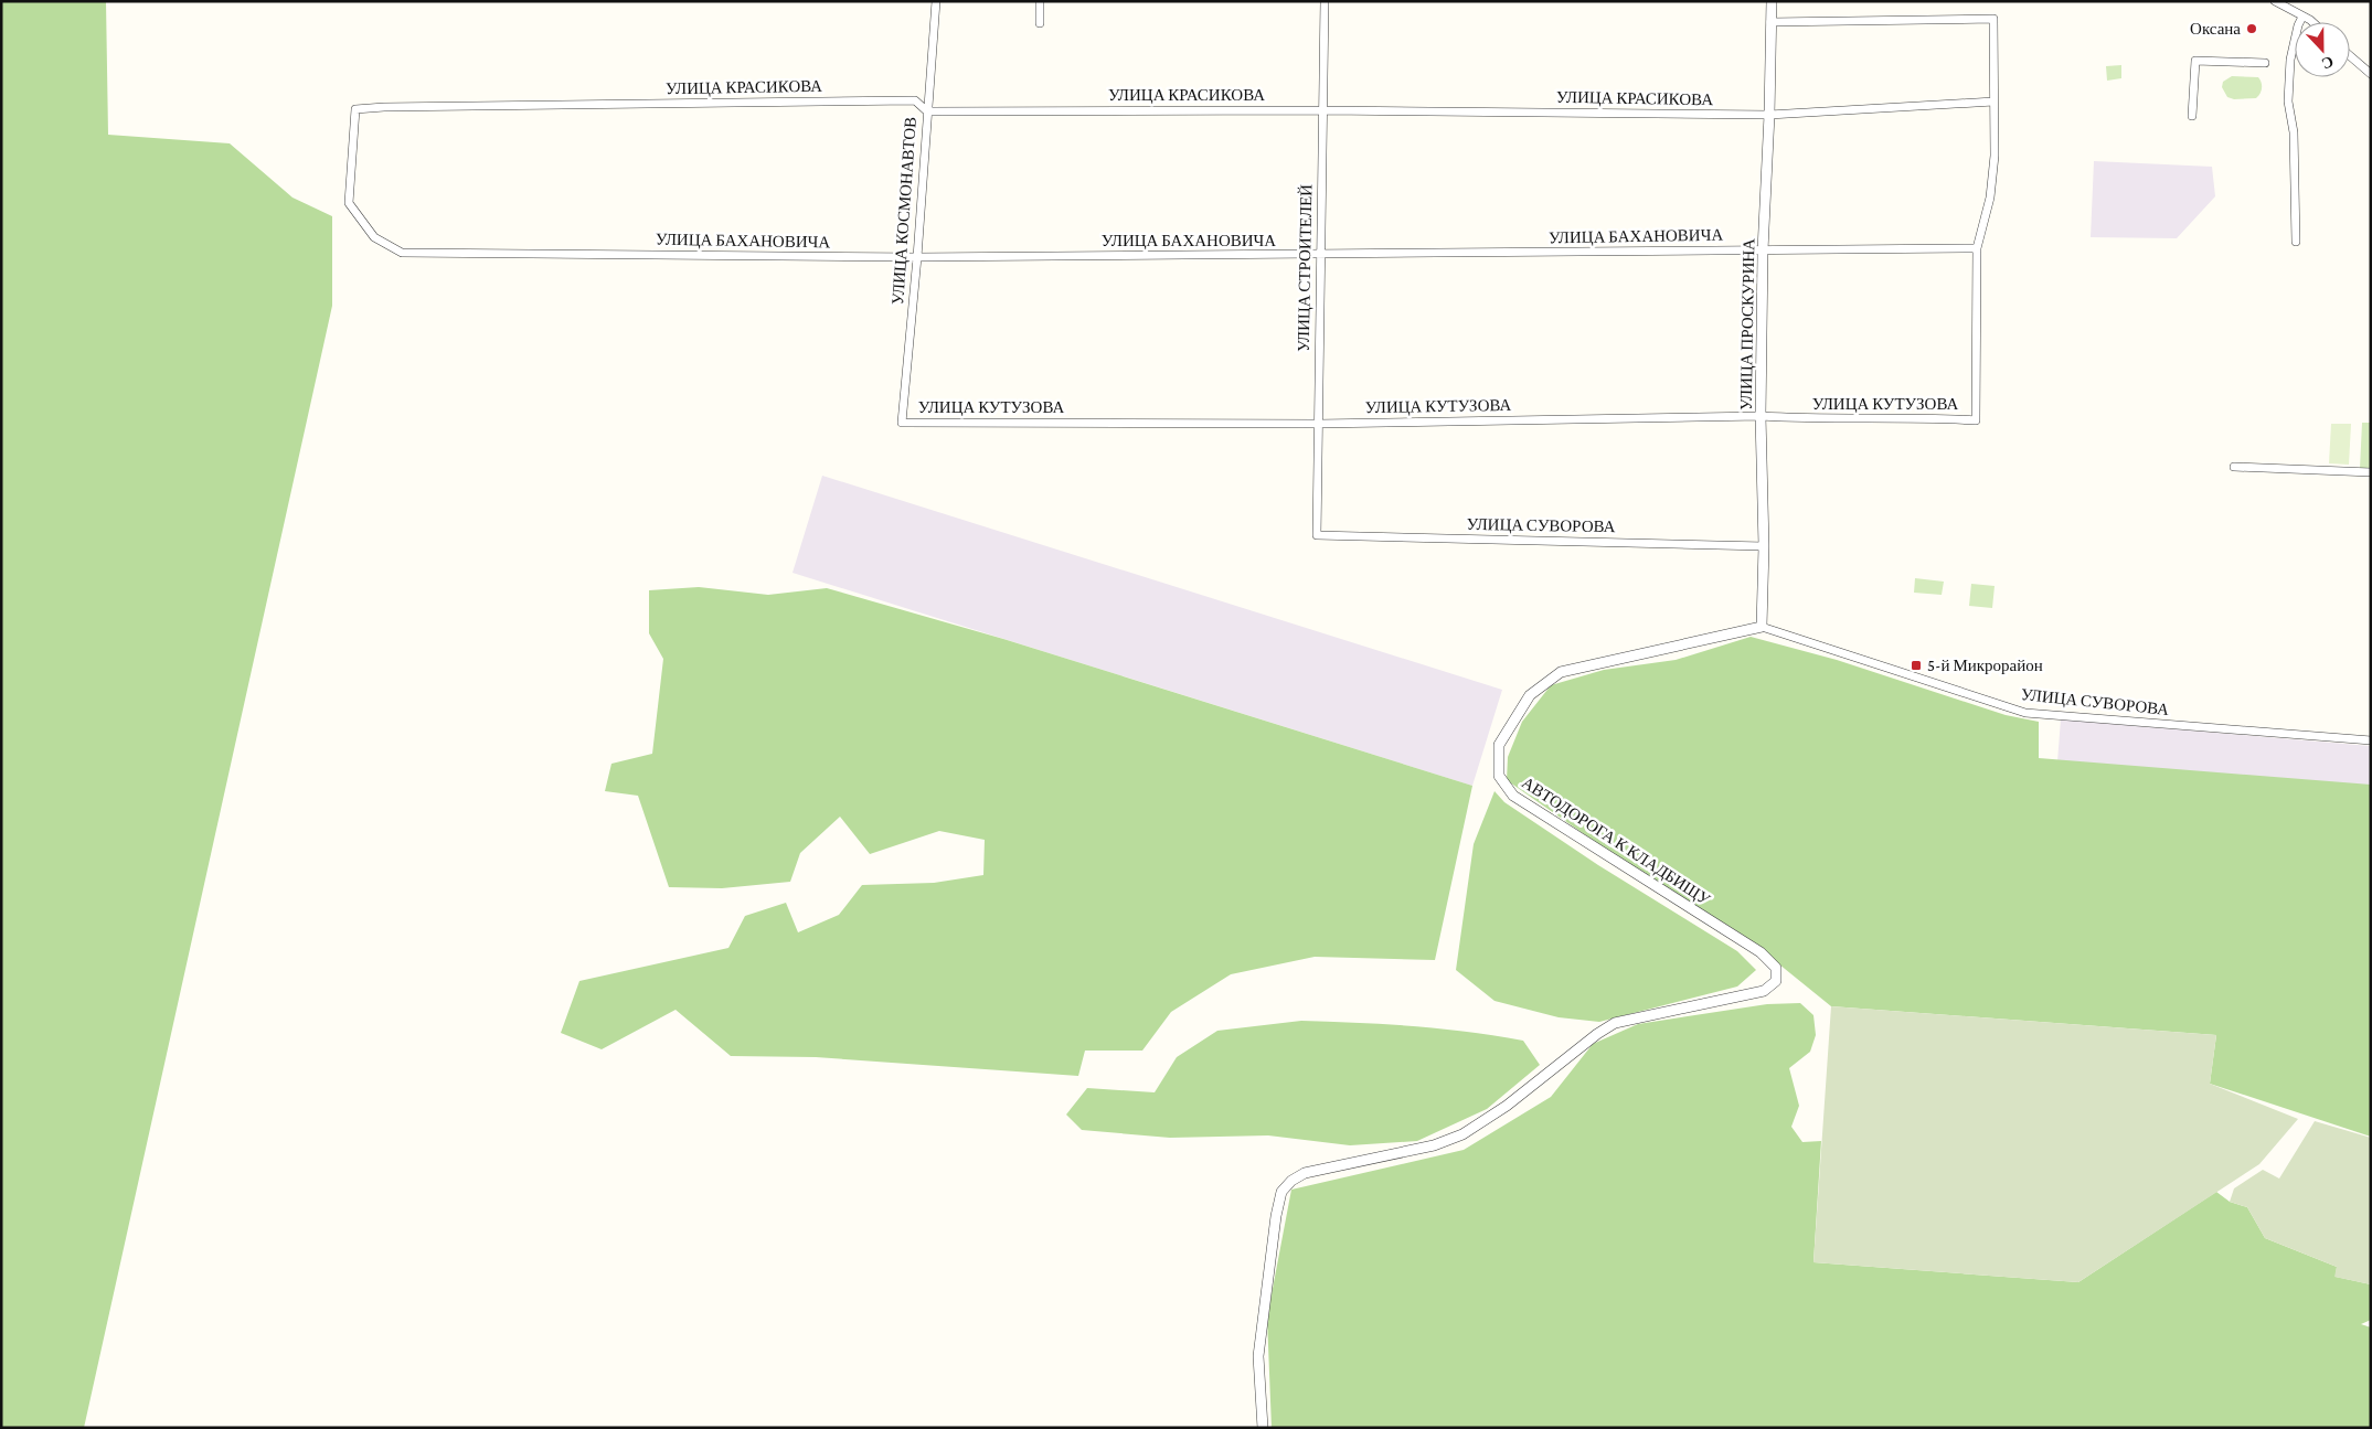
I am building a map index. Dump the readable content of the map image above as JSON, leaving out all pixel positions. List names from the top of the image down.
{
  "streets": {
    "street": [
      "УЛИЦА КРАСИКОВА",
      "УЛИЦА КОСМОНАВТОВ",
      "УЛИЦА БАХАНОВИЧА",
      "УЛИЦА СТРОИТЕЛЕЙ",
      "УЛИЦА ПРОСКУРИНА",
      "УЛИЦА КУТУЗОВА",
      "УЛИЦА СУВОРОВА",
      "АВТОДОРОГА К КЛАДБИЩУ"
    ]
  },
  "crossings": [
    ["УЛИЦА КРАСИКОВА", "УЛИЦА КОСМОНАВТОВ"],
    ["УЛИЦА КРАСИКОВА", "УЛИЦА БАХАНОВИЧА"],
    ["УЛИЦА КРАСИКОВА", "УЛИЦА СТРОИТЕЛЕЙ"],
    ["УЛИЦА КРАСИКОВА", "УЛИЦА ПРОСКУРИНА"],
    ["УЛИЦА КОСМОНАВТОВ", "УЛИЦА БАХАНОВИЧА"],
    ["УЛИЦА КОСМОНАВТОВ", "УЛИЦА КУТУЗОВА"],
    ["УЛИЦА БАХАНОВИЧА", "УЛИЦА СТРОИТЕЛЕЙ"],
    ["УЛИЦА БАХАНОВИЧА", "УЛИЦА ПРОСКУРИНА"],
    ["УЛИЦА БАХАНОВИЧА", "УЛИЦА КУТУЗОВА"],
    ["УЛИЦА СТРОИТЕЛЕЙ", "УЛИЦА КУТУЗОВА"],
    ["УЛИЦА СТРОИТЕЛЕЙ", "УЛИЦА СУВОРОВА"],
    ["УЛИЦА ПРОСКУРИНА", "УЛИЦА КУТУЗОВА"],
    ["УЛИЦА ПРОСКУРИНА", "УЛИЦА СУВОРОВА"],
    ["УЛИЦА ПРОСКУРИНА", "АВТОДОРОГА К КЛАДБИЩУ"],
    ["УЛИЦА СУВОРОВА", "АВТОДОРОГА К КЛАДБИЩУ"]
  ],
  "places": {
    "other": ["Оксана"],
    "transit": ["5-й Микрорайон"]
  },
  "north": "bottom"
}
